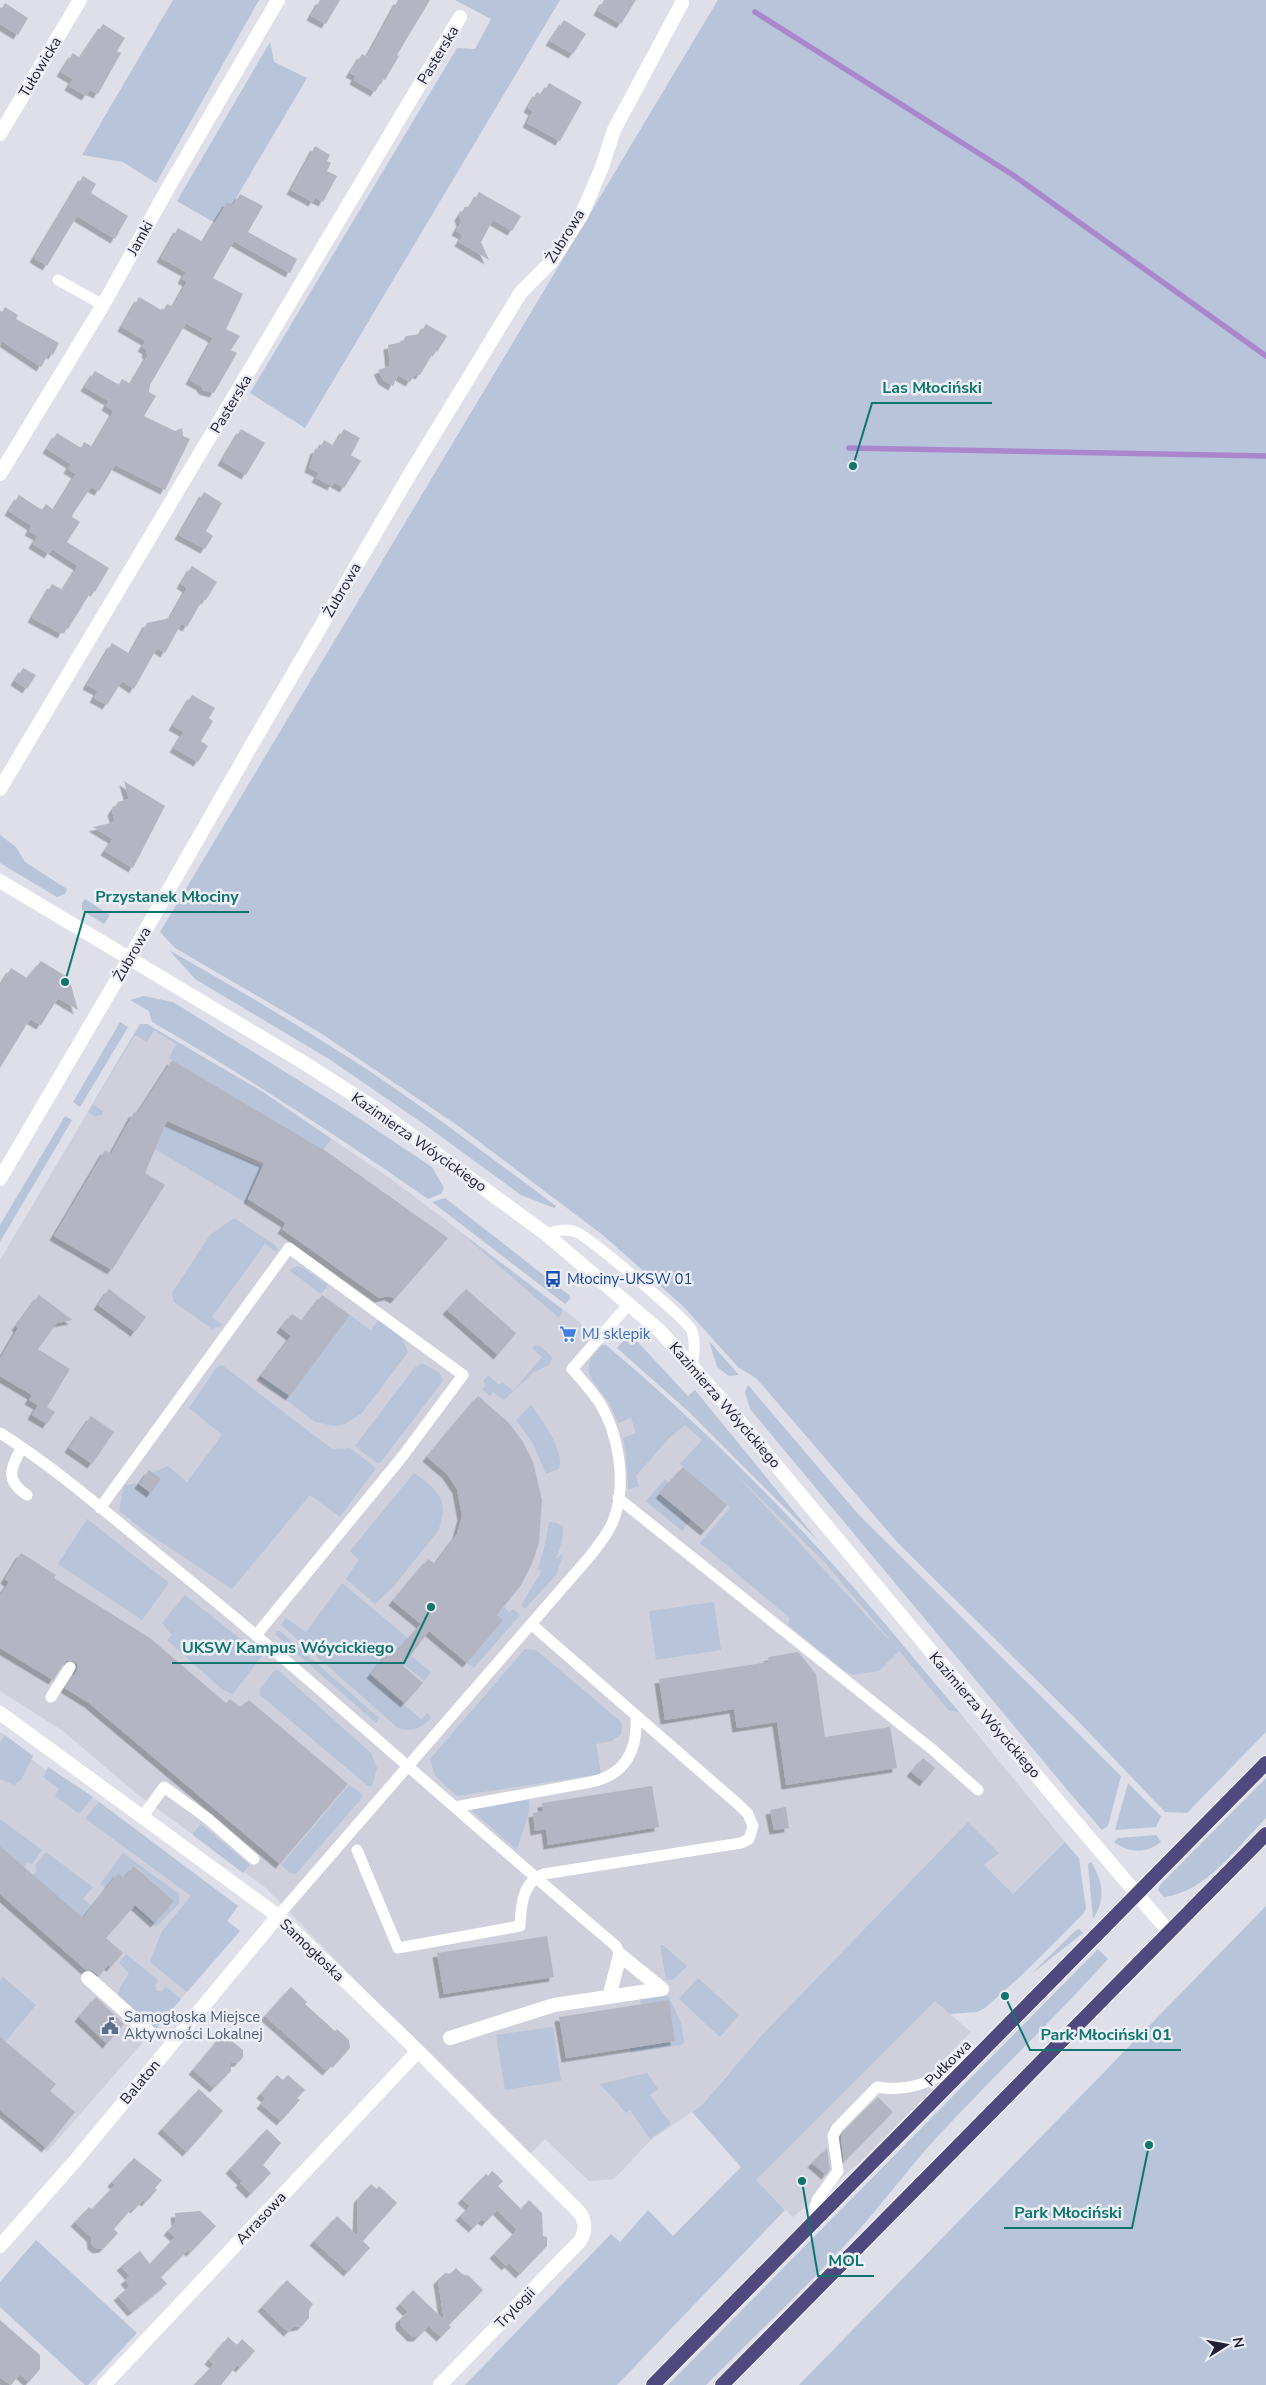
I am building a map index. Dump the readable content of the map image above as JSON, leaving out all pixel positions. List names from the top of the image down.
{
  "streets": {
    "highway": ["Pułkowa"],
    "street": [
      "Pasterska",
      "Tułowicka",
      "Żubrowa",
      "Jamki",
      "Kazimierza Wóycickiego",
      "Samogłoska",
      "Balaton",
      "Arrasowa",
      "Trylogii"
    ]
  },
  "crossings": [
    ["Żubrowa", "Kazimierza Wóycickiego"],
    ["Kazimierza Wóycickiego", "Pułkowa"],
    ["Samogłoska", "Balaton"],
    ["Samogłoska", "Arrasowa"],
    ["Samogłoska", "Trylogii"]
  ],
  "places": {
    "other": [
      "Las Młociński",
      "Przystanek Młociny",
      "UKSW Kampus Wóycickiego",
      "Park Młociński 01",
      "Park Młociński",
      "MOL"
    ],
    "bus stop": ["Młociny-UKSW 01"],
    "supermarket": ["MJ sklepik"],
    "public building": ["Samogłoska Miejsce Aktywności Lokalnej"]
  },
  "north": "right"
}
